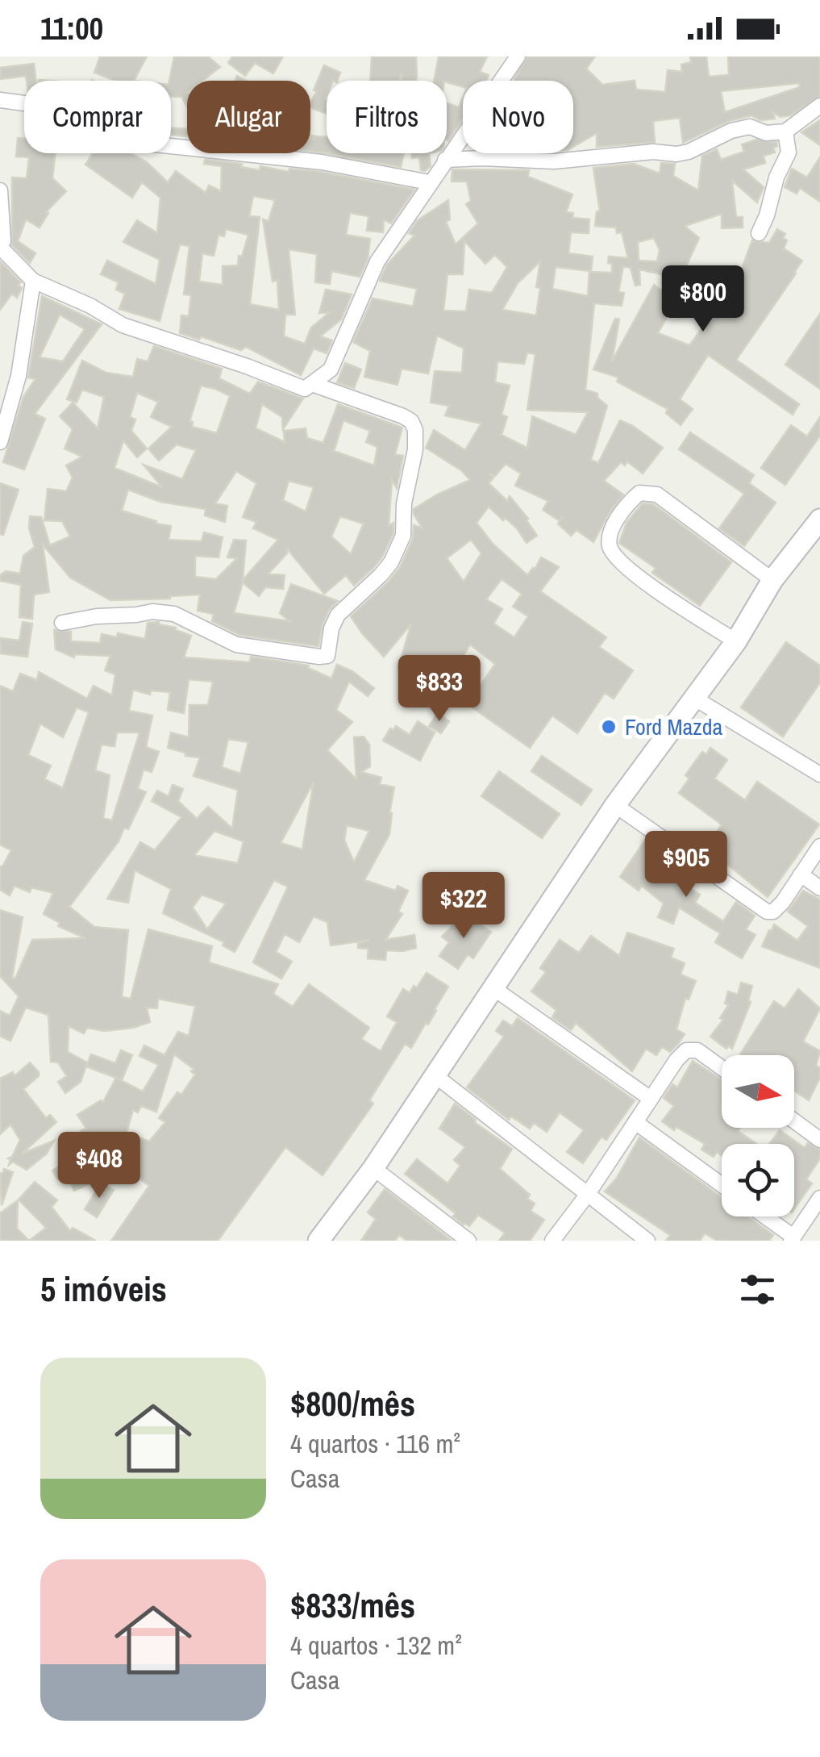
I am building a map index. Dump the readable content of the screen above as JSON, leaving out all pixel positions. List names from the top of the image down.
{
  "places": ["Ford Mazda"],
  "north": "right",
  "page": {
    "status": "11:00",
    "chip": [
      "Comprar",
      "Alugar",
      "Filtros",
      "Novo"
    ],
    "price": [
      "$800",
      "$833",
      "$905",
      "$322",
      "$408"
    ],
    "heading": "5 imóveis",
    "list": [
      {
        "name": "$800/mês",
        "note": "4 quartos · 116 m² · Casa"
      },
      {
        "name": "$833/mês",
        "note": "4 quartos · 132 m² · Casa"
      }
    ]
  }
}
